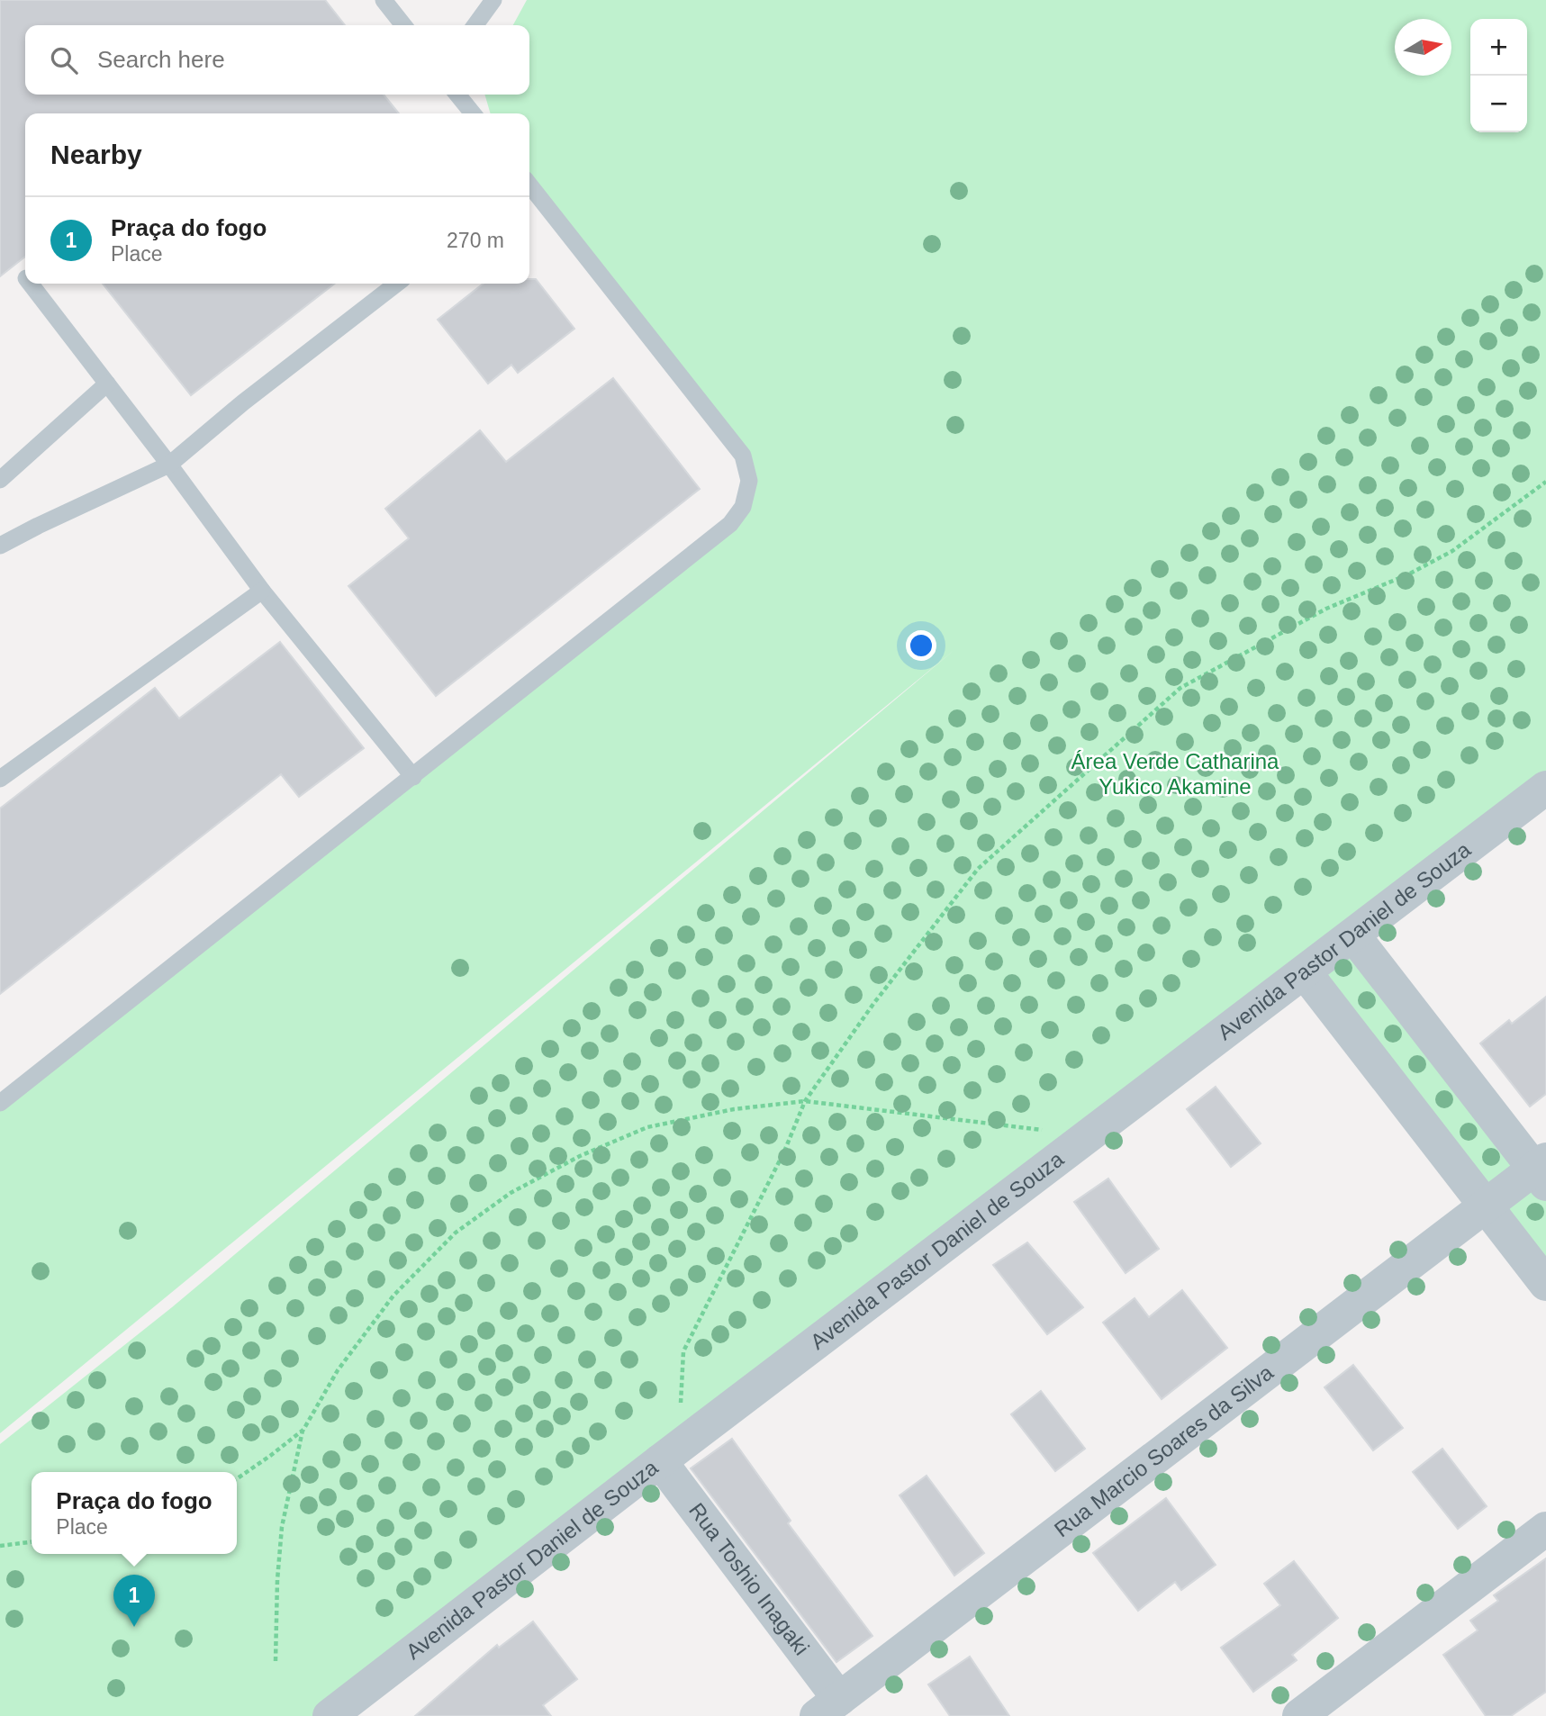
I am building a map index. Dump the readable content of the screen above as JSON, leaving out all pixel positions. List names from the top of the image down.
{
  "streets": {
    "street": ["Avenida Pastor Daniel de Souza", "Rua Marcio Soares da Silva", "Rua Toshio Inagaki"]
  },
  "crossings": [
    ["Avenida Pastor Daniel de Souza", "Rua Toshio Inagaki"],
    ["Rua Marcio Soares da Silva", "Rua Toshio Inagaki"]
  ],
  "parks": ["Área Verde Catharina Yukico Akamine"],
  "north": "right",
  "page": {
    "map_buttons": ["+", "−"],
    "search": "Search here",
    "heading": "Nearby",
    "list": [
      {
        "mark": "1",
        "name": "Praça do fogo",
        "note": "Place",
        "value": "270 m"
      }
    ],
    "popup": ["Praça do fogo", "Place"],
    "pins": "1"
  }
}
